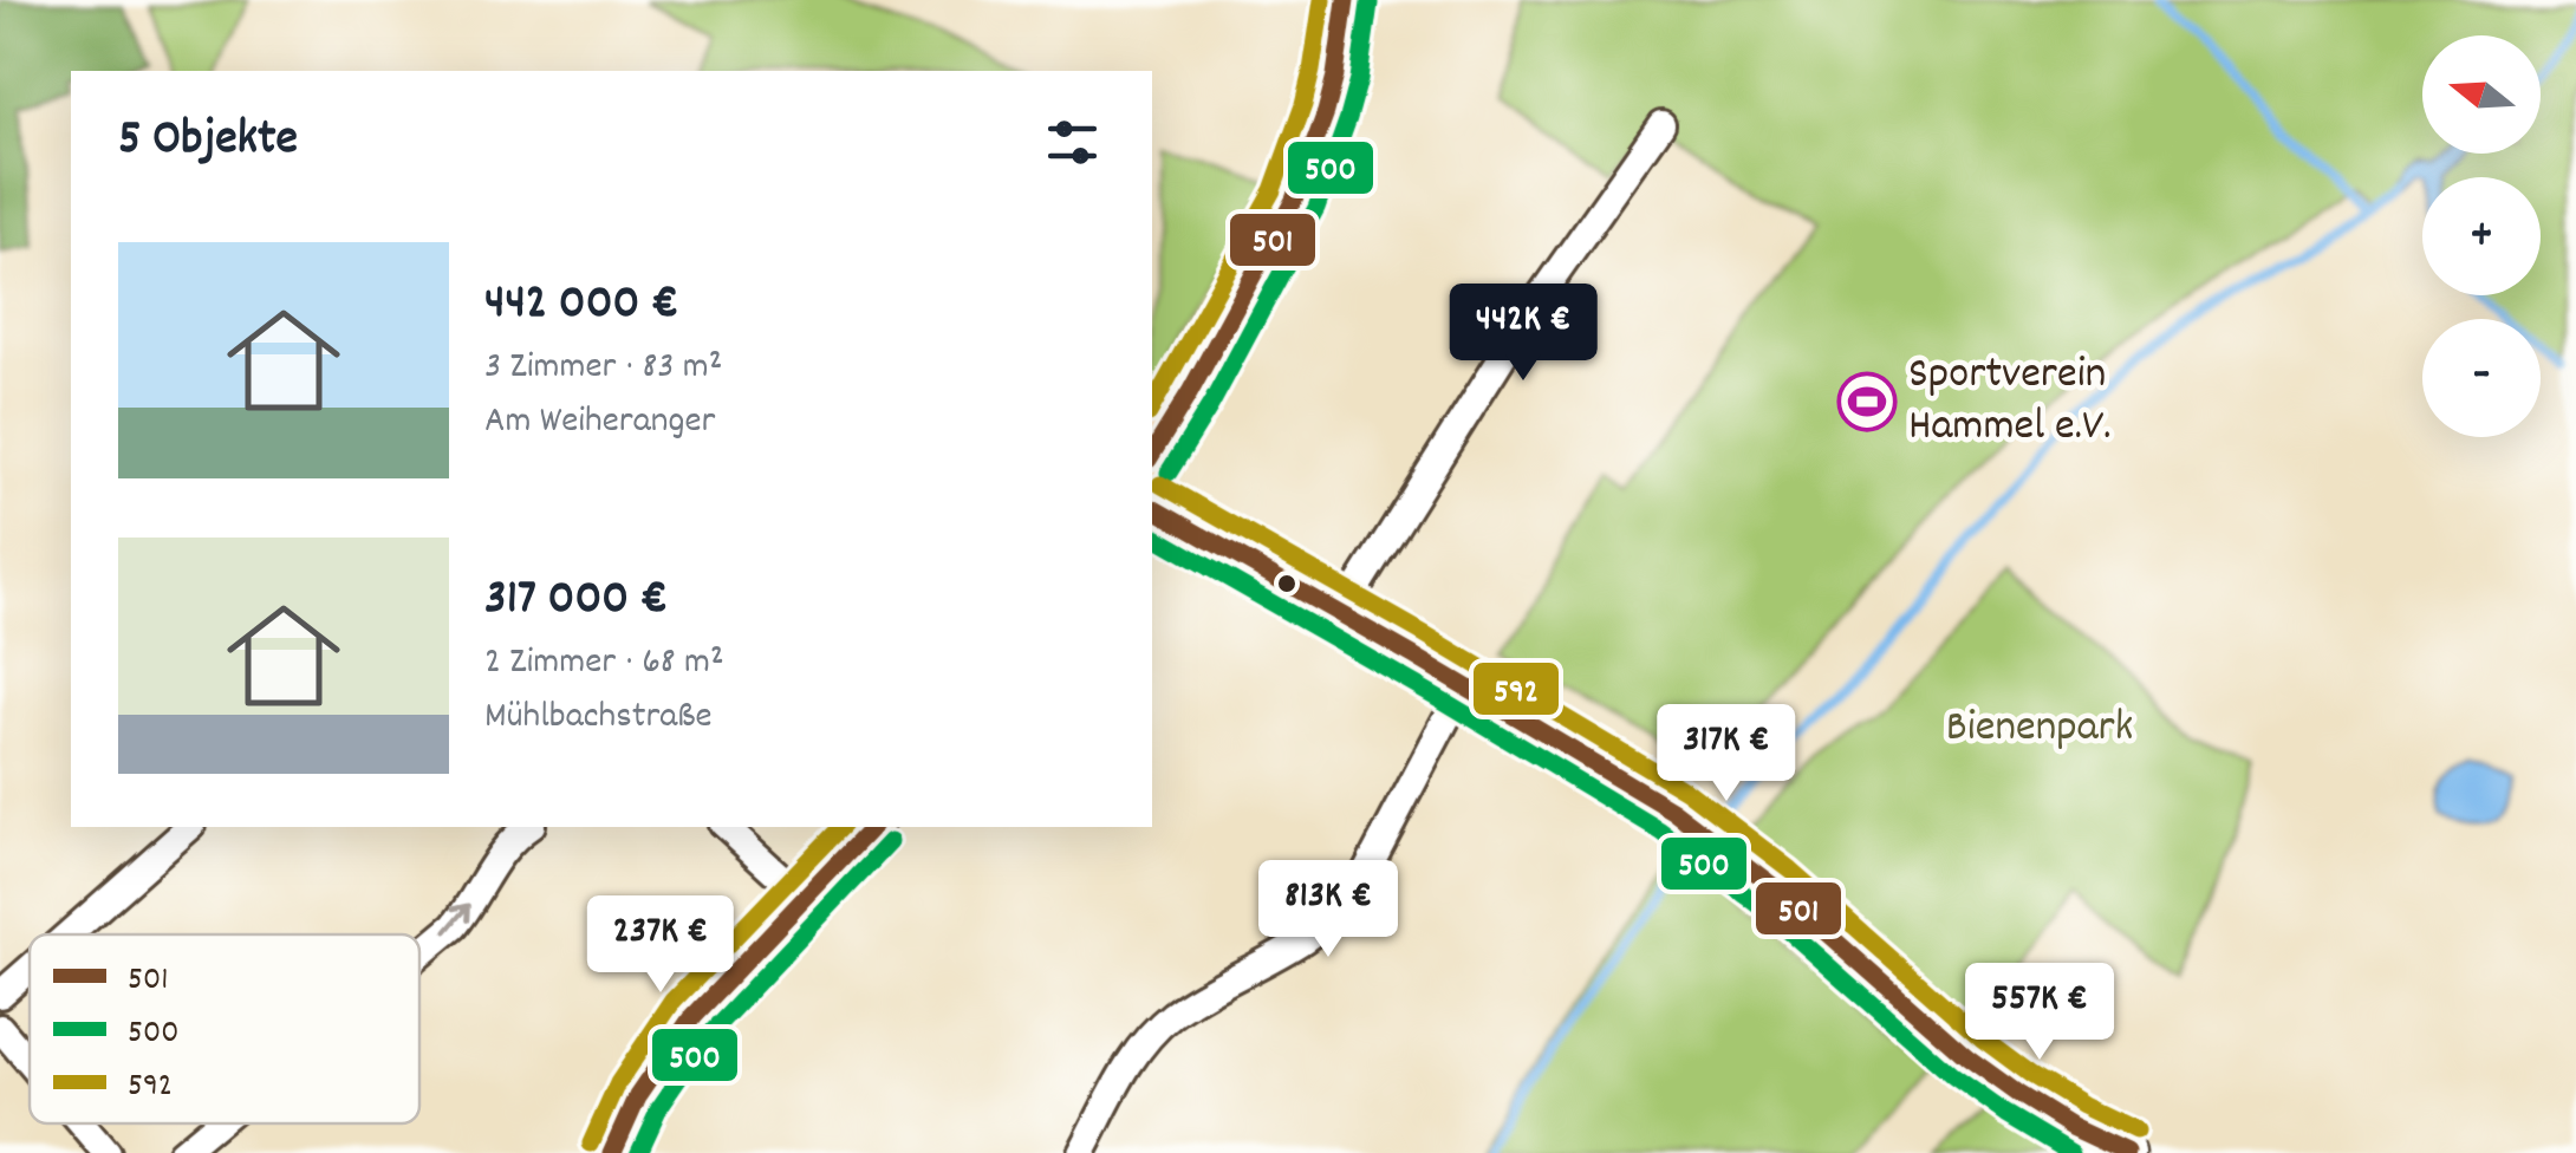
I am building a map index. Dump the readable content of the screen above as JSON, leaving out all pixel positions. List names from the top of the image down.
{
  "parks": ["Bienenpark"],
  "places": {
    "sports": ["Sportverein Hammel e.V."]
  },
  "lines": ["transit line 501", "transit line 592", "transit line 500"],
  "legend": ["501", "500", "592"],
  "north": "left",
  "page": {
    "map_buttons": ["+", "−"],
    "heading": "5 Objekte",
    "list": [
      {
        "name": "442 000 €",
        "note": "3 Zimmer · 83 m² · Am Weiheranger"
      },
      {
        "name": "317 000 €",
        "note": "2 Zimmer · 68 m² · Mühlbachstraße"
      }
    ],
    "price": [
      "442K €",
      "317K €",
      "813K €",
      "237K €",
      "557K €"
    ]
  }
}
